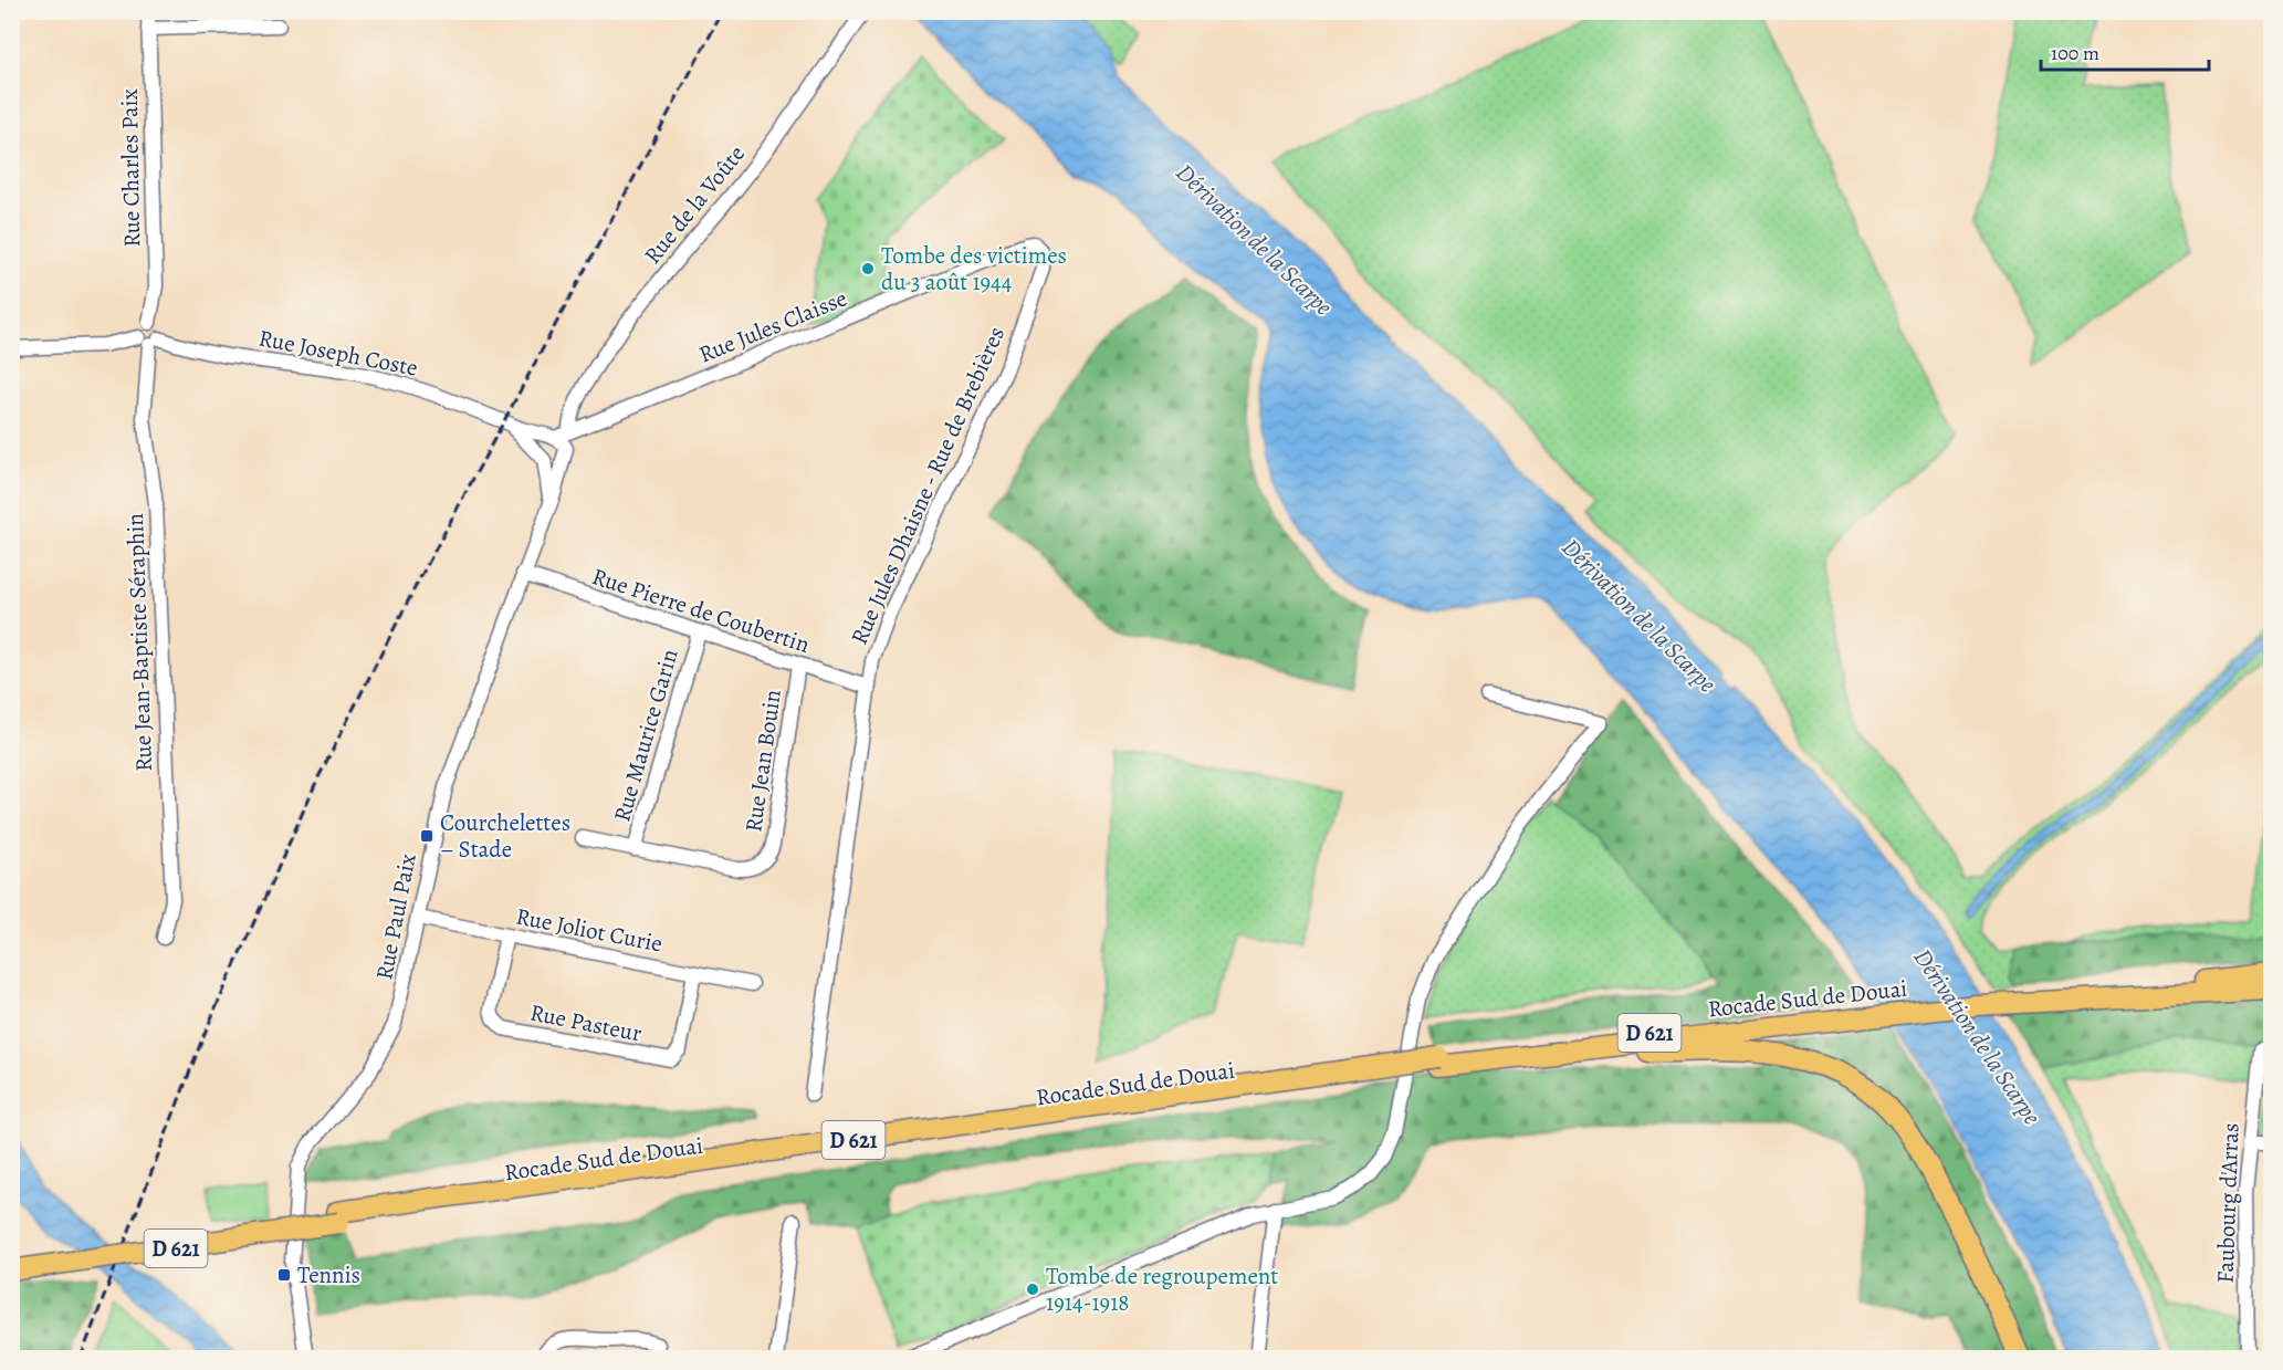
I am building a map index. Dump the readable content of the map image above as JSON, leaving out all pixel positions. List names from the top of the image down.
{
  "streets": {
    "highway": ["Rocade Sud de Douai", "D 621"],
    "street": [
      "Rue Charles Paix",
      "Rue de la Voûte",
      "Rue Jules Claisse",
      "Rue Joseph Coste",
      "Rue Jules Dhaisne - Rue de Brebières",
      "Rue Pierre de Coubertin",
      "Rue Jean-Baptiste Séraphin",
      "Rue Maurice Garin",
      "Rue Jean Bouin",
      "Rue Paul Paix",
      "Rue Joliot Curie",
      "Rue Pasteur",
      "Faubourg d'Arras"
    ]
  },
  "crossings": [
    ["Rue Charles Paix", "Rue Joseph Coste"],
    ["Rue Charles Paix", "Rue Jean-Baptiste Séraphin"],
    ["Rue de la Voûte", "Rue Jules Claisse"],
    ["Rue Jules Claisse", "Rue Joseph Coste"],
    ["Rue Jules Claisse", "Rue Jules Dhaisne - Rue de Brebières"],
    ["Rue Jules Claisse", "Rue Paul Paix"],
    ["Rue Joseph Coste", "Rue Jean-Baptiste Séraphin"],
    ["Rue Joseph Coste", "Rue Paul Paix"],
    ["Rue Jules Dhaisne - Rue de Brebières", "Rue Pierre de Coubertin"],
    ["Rue Pierre de Coubertin", "Rue Maurice Garin"],
    ["Rue Pierre de Coubertin", "Rue Jean Bouin"],
    ["Rue Pierre de Coubertin", "Rue Paul Paix"],
    ["Rue Maurice Garin", "Rue Jean Bouin"],
    ["Rue Paul Paix", "Rue Joliot Curie"],
    ["Rue Joliot Curie", "Rue Pasteur"]
  ],
  "water": ["Dérivation de la Scarpe"],
  "places": {
    "other": ["Tombe des victimes du 3 août 1944", "Tombe de regroupement 1914-1918"],
    "transit": ["Courchelettes – Stade", "Tennis"]
  },
  "scale_bar": "100 m"
}
